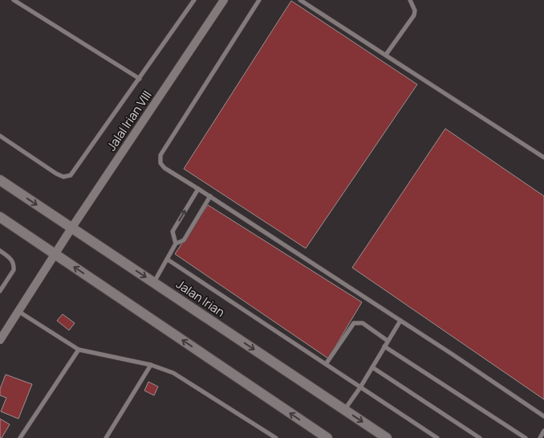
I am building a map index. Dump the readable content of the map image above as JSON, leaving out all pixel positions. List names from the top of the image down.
{
  "streets": {
    "street": ["Jalal Irian VIII", "Jalan Irian"]
  },
  "crossings": [
    ["Jalal Irian VIII", "Jalan Irian"]
  ]
}
